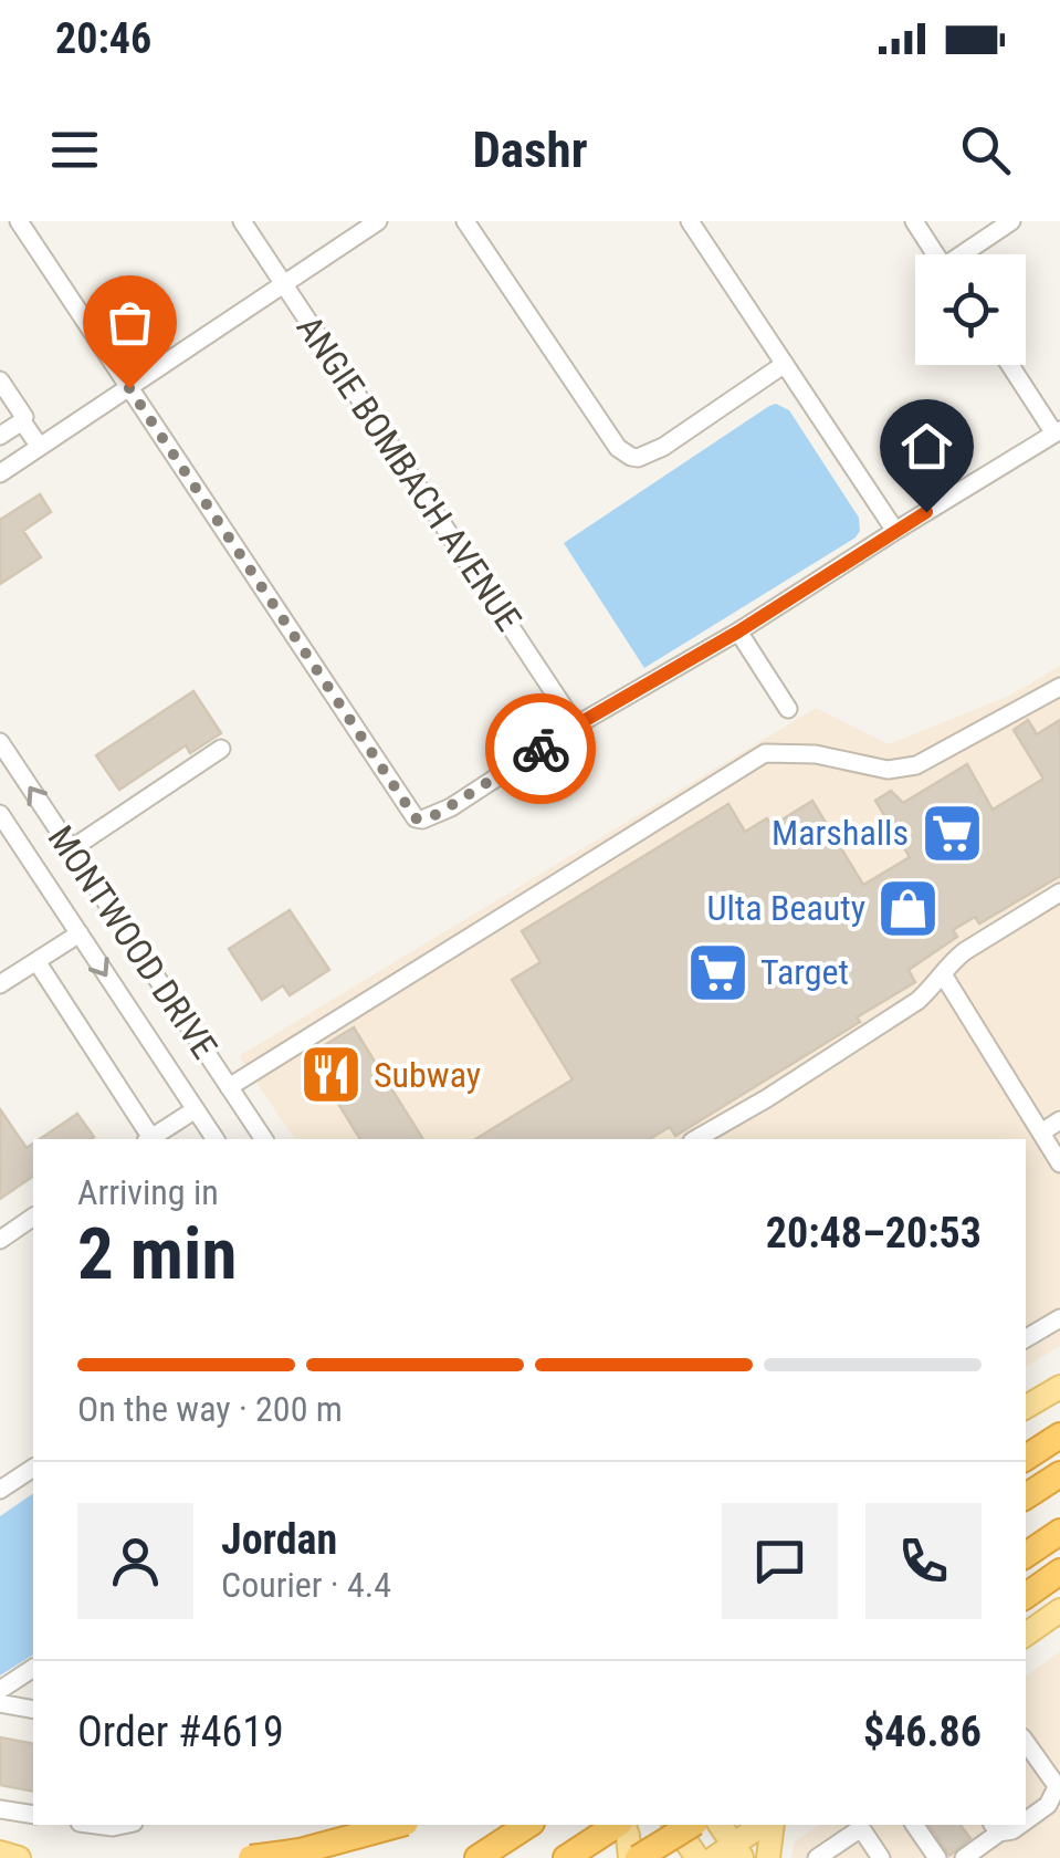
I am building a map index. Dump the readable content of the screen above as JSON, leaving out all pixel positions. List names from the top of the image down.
{
  "streets": {
    "street": ["ANGIE BOMBACH AVENUE", "MONTWOOD DRIVE"]
  },
  "places": {
    "supermarket": ["Marshalls", "Target"],
    "shop": ["Ulta Beauty"],
    "restaurant": ["Subway"]
  },
  "page": {
    "status": "20:46",
    "header": "Dashr",
    "heading": ["2 min", "Arriving in", "20:48–20:53"],
    "panel": [
      "Jordan",
      "Courier · 4.4",
      "Order #4619",
      "$46.86"
    ],
    "bar": "On the way · 200 m"
  }
}
